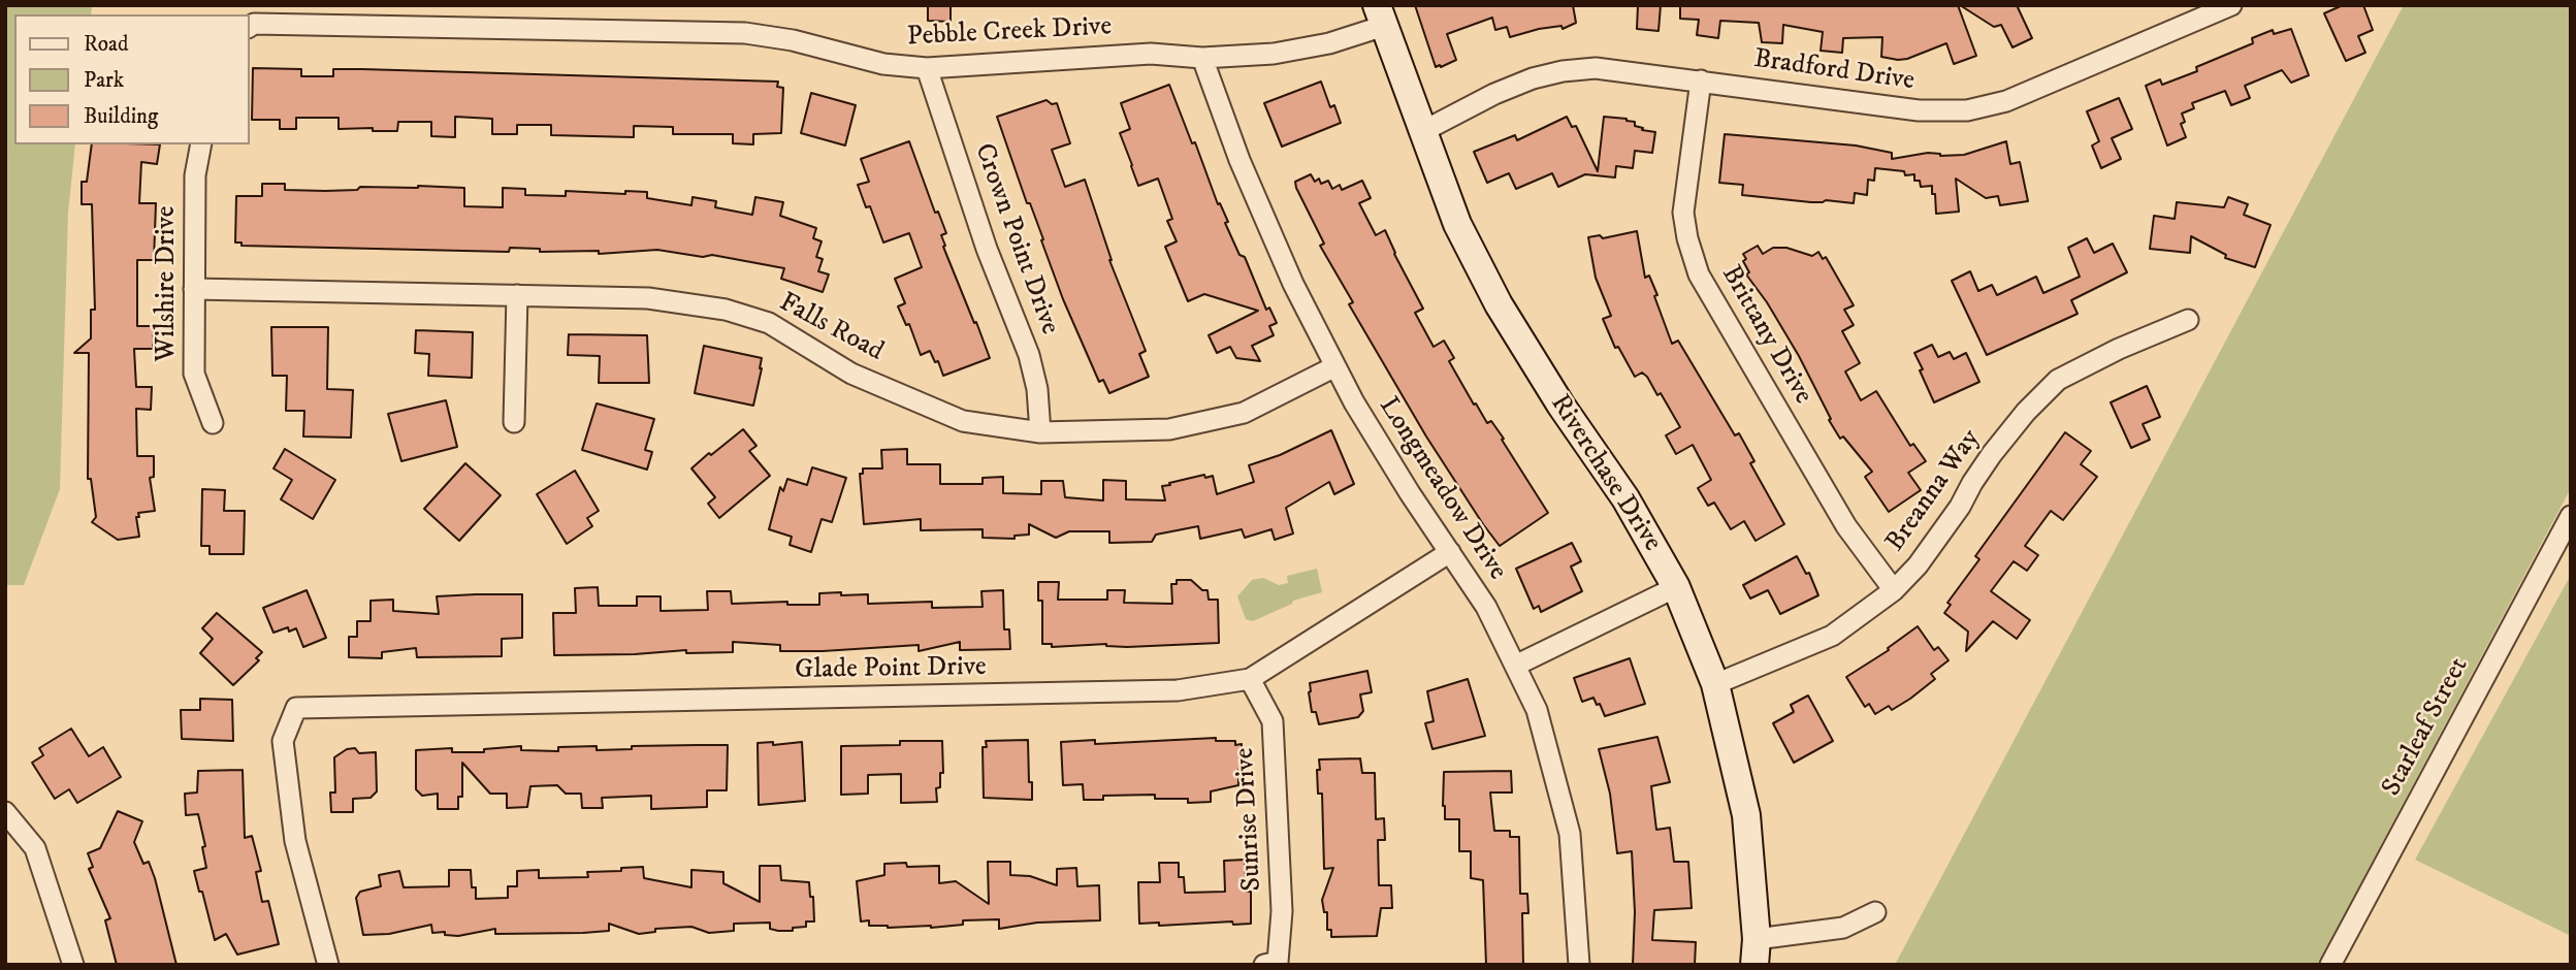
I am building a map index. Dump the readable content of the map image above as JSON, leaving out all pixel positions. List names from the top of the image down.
{
  "streets": {
    "street": [
      "Pebble Creek Drive",
      "Bradford Drive",
      "Crown Point Drive",
      "Wilshire Drive",
      "Falls Road",
      "Brittany Drive",
      "Riverchase Drive",
      "Longmeadow Drive",
      "Breanna Way",
      "Glade Point Drive",
      "Starleaf Street",
      "Sunrise Drive"
    ]
  },
  "crossings": [
    ["Pebble Creek Drive", "Crown Point Drive"],
    ["Pebble Creek Drive", "Riverchase Drive"],
    ["Pebble Creek Drive", "Longmeadow Drive"],
    ["Bradford Drive", "Brittany Drive"],
    ["Bradford Drive", "Riverchase Drive"],
    ["Crown Point Drive", "Falls Road"],
    ["Wilshire Drive", "Falls Road"],
    ["Falls Road", "Longmeadow Drive"],
    ["Brittany Drive", "Breanna Way"],
    ["Riverchase Drive", "Breanna Way"],
    ["Longmeadow Drive", "Glade Point Drive"],
    ["Glade Point Drive", "Sunrise Drive"]
  ],
  "legend": ["Road", "Park", "Building"]
}
